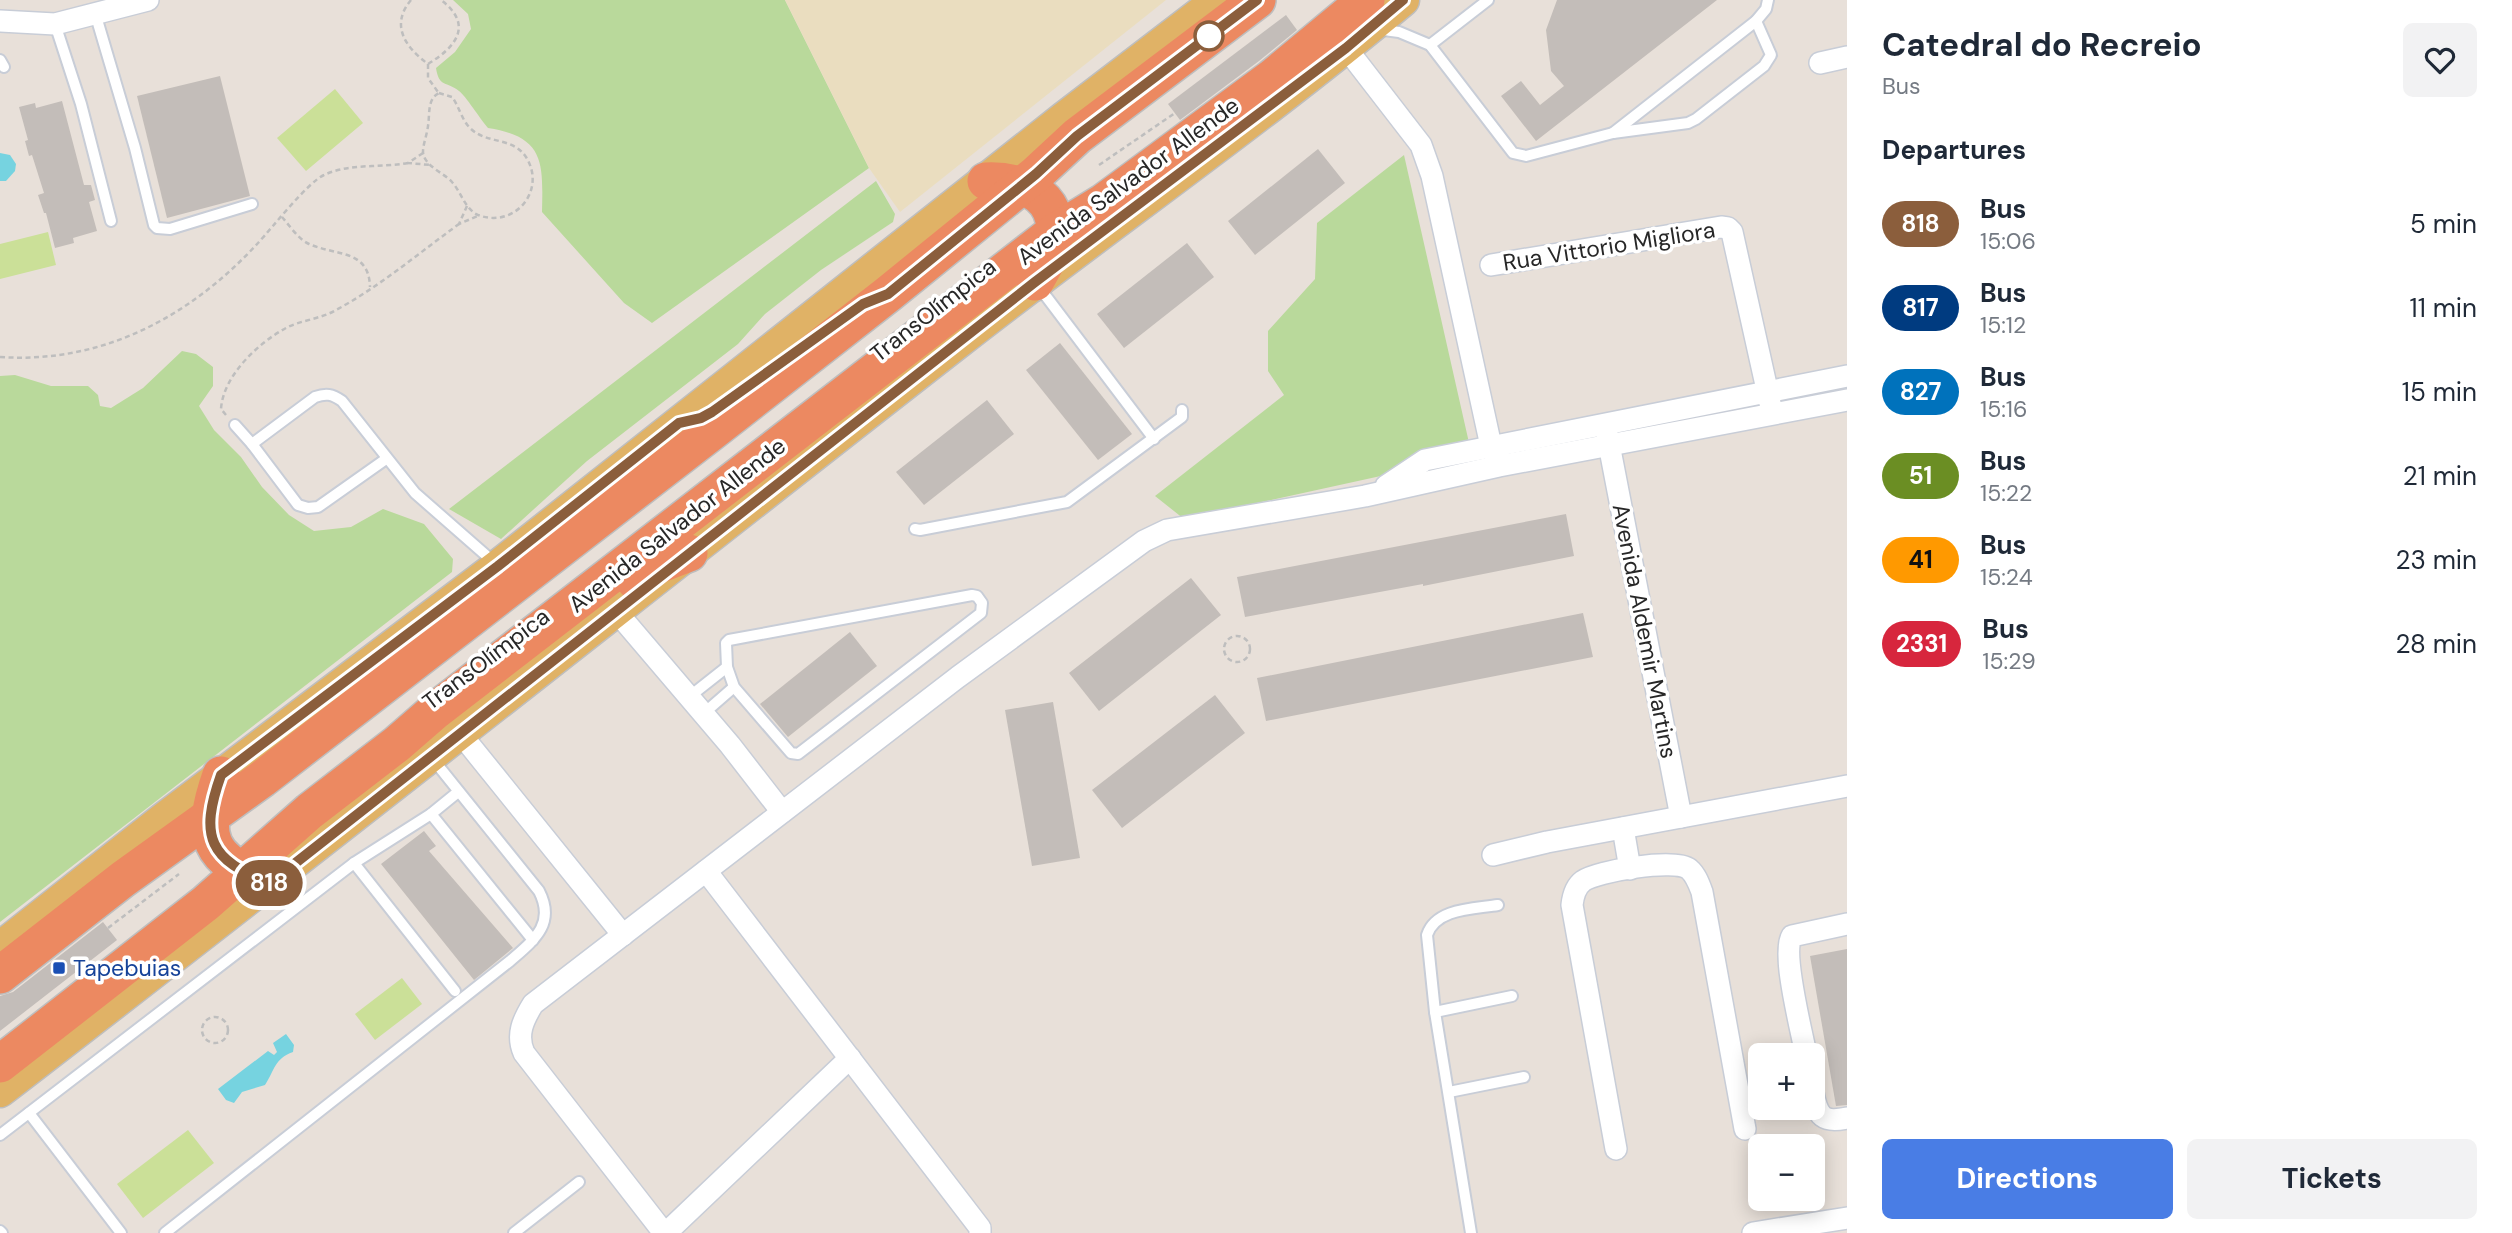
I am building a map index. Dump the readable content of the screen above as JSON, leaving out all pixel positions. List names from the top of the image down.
{
  "streets": {
    "highway": ["Avenida Salvador Allende"],
    "street": ["Rua Vittorio Migliora", "Avenida Aldemir Martins"],
    "lane": ["TransOlímpica"]
  },
  "crossings": [
    ["Avenida Salvador Allende", "TransOlímpica"]
  ],
  "places": {
    "transit": ["Tapebuias"]
  },
  "lines": ["bus line 818"],
  "page": {
    "on_map": "818",
    "heading": [
      ["Catedral do Recreio", "Bus"],
      "Departures"
    ],
    "list": [
      {
        "mark": "818",
        "name": "Bus",
        "note": "15:06",
        "value": "5 min"
      },
      {
        "mark": "817",
        "name": "Bus",
        "note": "15:12",
        "value": "11 min"
      },
      {
        "mark": "827",
        "name": "Bus",
        "note": "15:16",
        "value": "15 min"
      },
      {
        "mark": "51",
        "name": "Bus",
        "note": "15:22",
        "value": "21 min"
      },
      {
        "mark": "41",
        "name": "Bus",
        "note": "15:24",
        "value": "23 min"
      },
      {
        "mark": "2331",
        "name": "Bus",
        "note": "15:29",
        "value": "28 min"
      }
    ],
    "map_buttons": ["+", "−"],
    "buttons": ["Directions", "Tickets"]
  }
}
